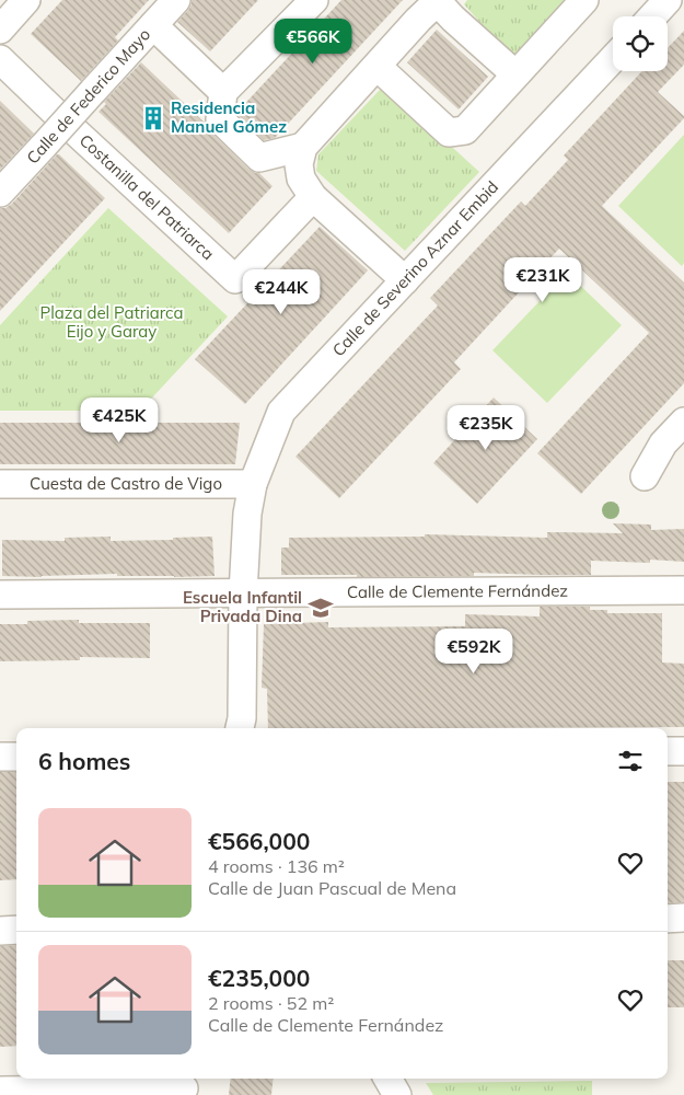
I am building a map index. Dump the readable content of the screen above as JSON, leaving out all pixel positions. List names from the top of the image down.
{
  "streets": {
    "street": [
      "Calle de Federico Mayo",
      "Costanilla del Patriarca",
      "Calle de Severino Aznar Embid",
      "Cuesta de Castro de Vigo",
      "Calle de Clemente Fernández"
    ]
  },
  "crossings": [
    ["Calle de Severino Aznar Embid", "Cuesta de Castro de Vigo"],
    ["Calle de Severino Aznar Embid", "Calle de Clemente Fernández"]
  ],
  "parks": ["Plaza del Patriarca Eijo y Garay"],
  "places": {
    "building": ["Residencia Manuel Gómez"],
    "school or university": ["Escuela Infantil Privada Dina"]
  },
  "page": {
    "price": [
      "€566K",
      "€231K",
      "€244K",
      "€425K",
      "€235K",
      "€592K"
    ],
    "heading": "6 homes",
    "list": [
      {
        "name": "€566,000",
        "note": "4 rooms · 136 m² · Calle de Juan Pascual de Mena"
      },
      {
        "name": "€235,000",
        "note": "2 rooms · 52 m² · Calle de Clemente Fernández"
      }
    ]
  }
}
